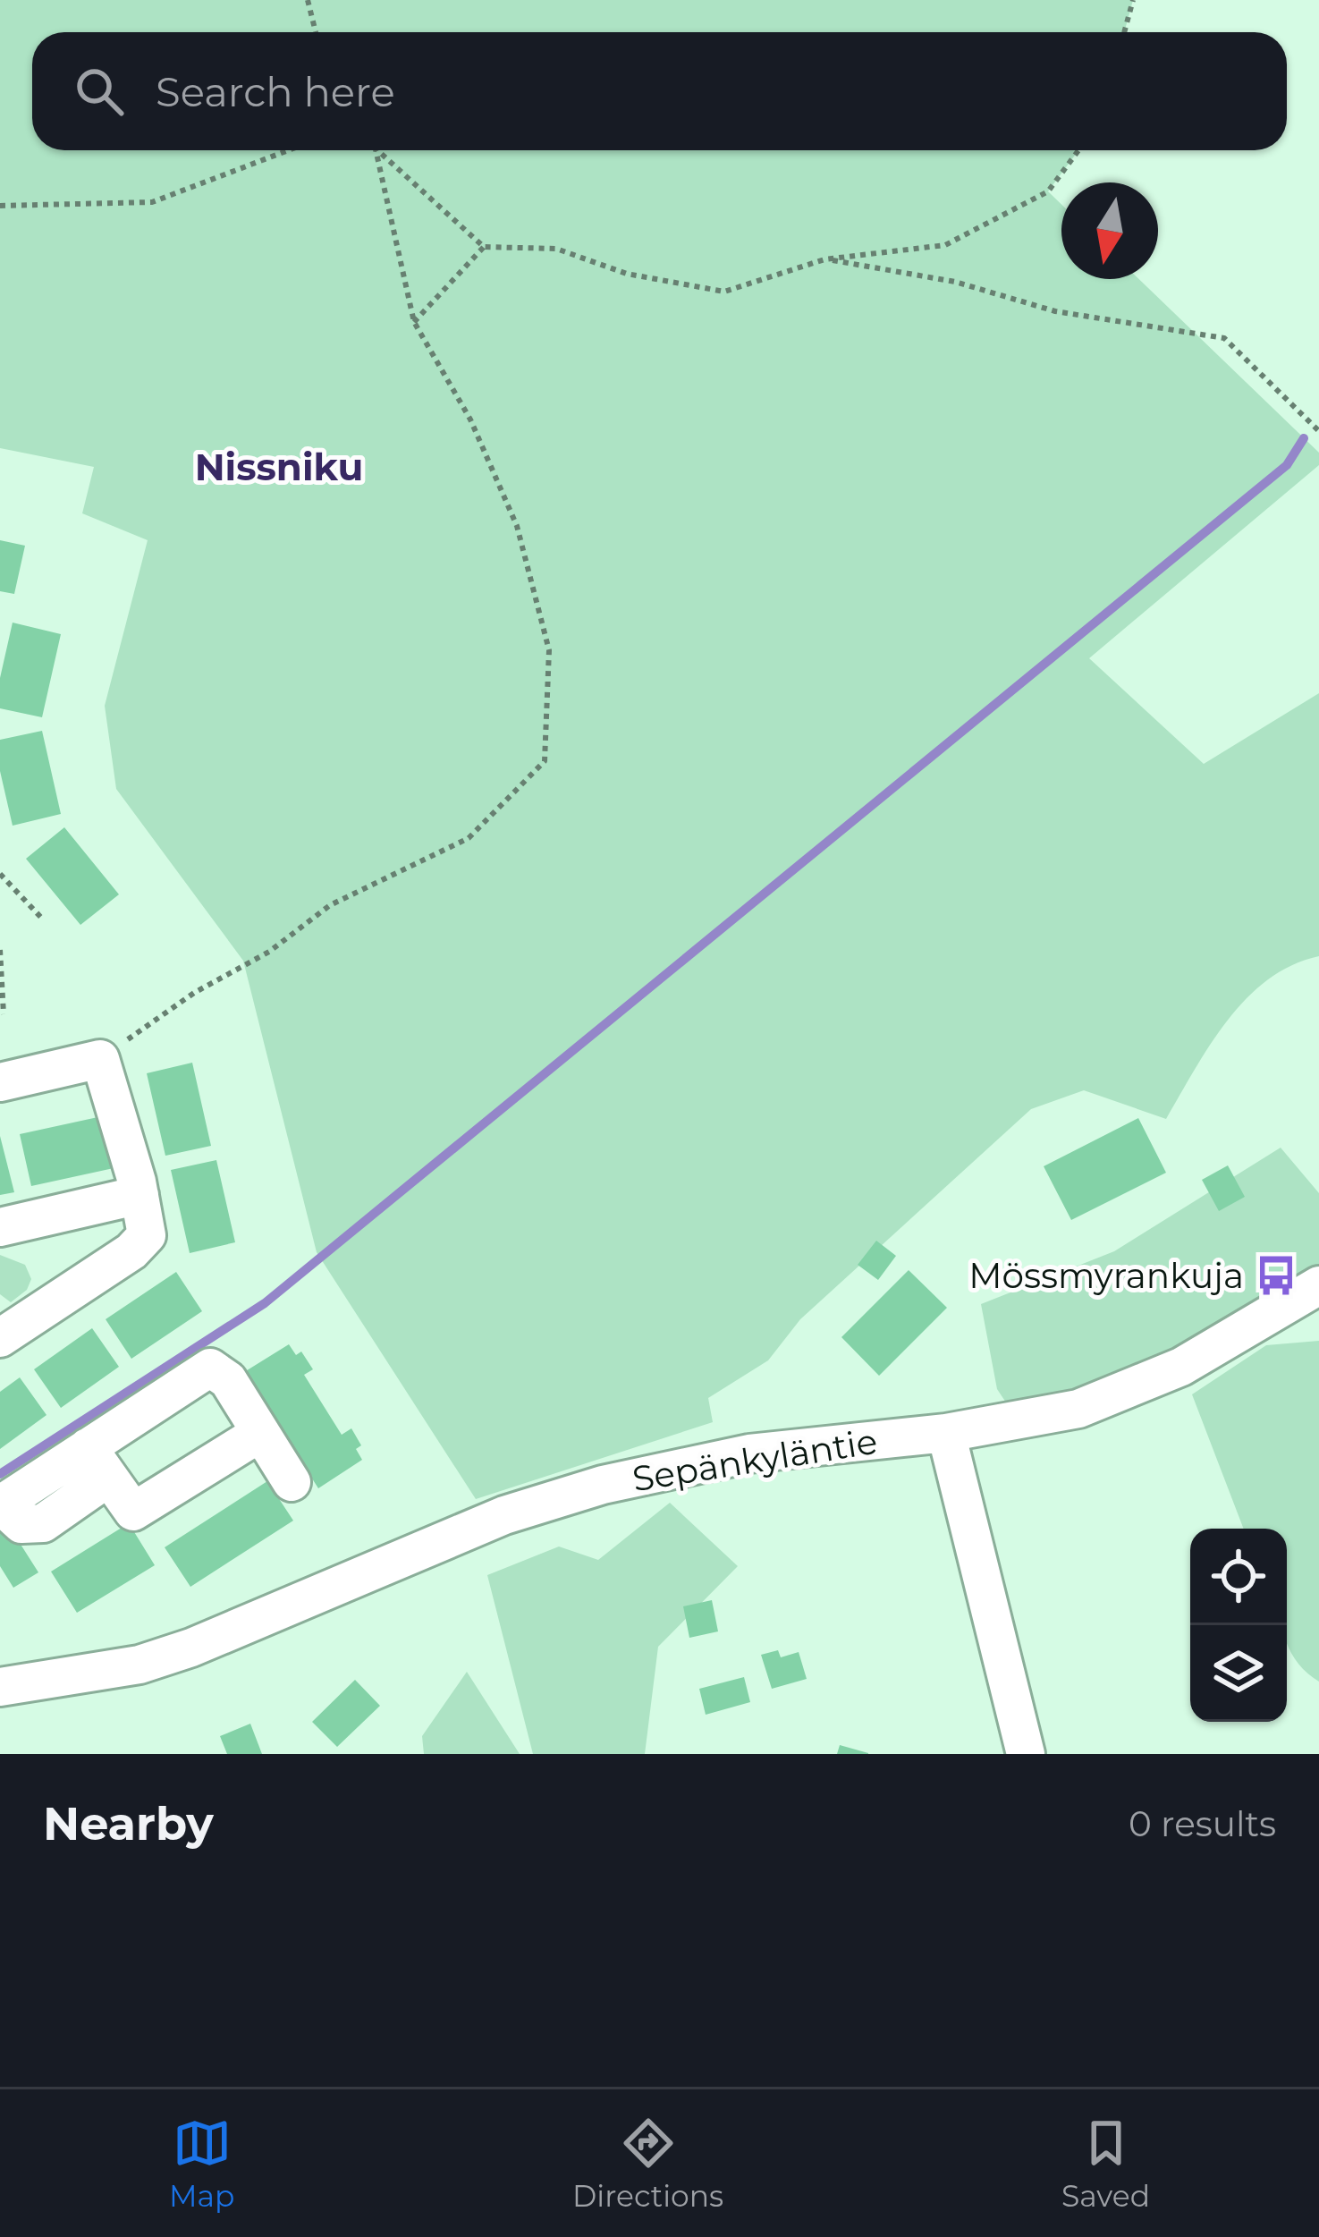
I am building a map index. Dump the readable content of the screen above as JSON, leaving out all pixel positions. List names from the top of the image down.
{
  "streets": {
    "street": ["Sepänkyläntie"]
  },
  "districts": ["Nissniku"],
  "places": {
    "bus stop": ["Mössmyrankuja"]
  },
  "north": "bottom",
  "page": {
    "search": "Search here",
    "heading": ["Nearby", "0 results"],
    "nav": ["Map", "Directions", "Saved"]
  }
}
